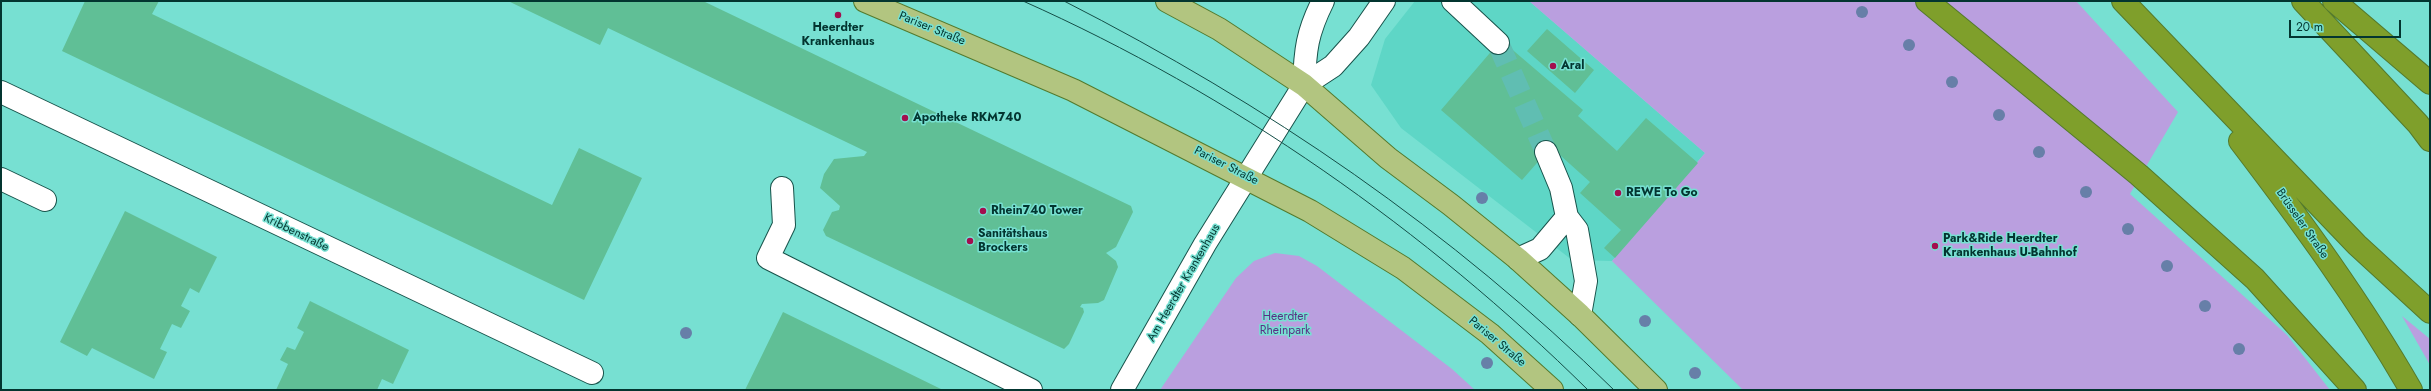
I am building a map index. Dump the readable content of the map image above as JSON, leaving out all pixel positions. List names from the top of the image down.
{
  "streets": {
    "highway": ["Brüsseler Straße"],
    "main road": ["Pariser Straße"],
    "street": ["Kribbenstraße", "Am Heerdter Krankenhaus"]
  },
  "crossings": [
    ["Pariser Straße", "Am Heerdter Krankenhaus"]
  ],
  "parks": ["Heerdter Rheinpark"],
  "places": [
    "Heerdter Krankenhaus",
    "Aral",
    "Apotheke RKM740",
    "REWE To Go",
    "Rhein740 Tower",
    "Sanitätshaus Brockers",
    "Park&Ride Heerdter Krankenhaus U-Bahnhof"
  ],
  "scale_bar": "20 m"
}
